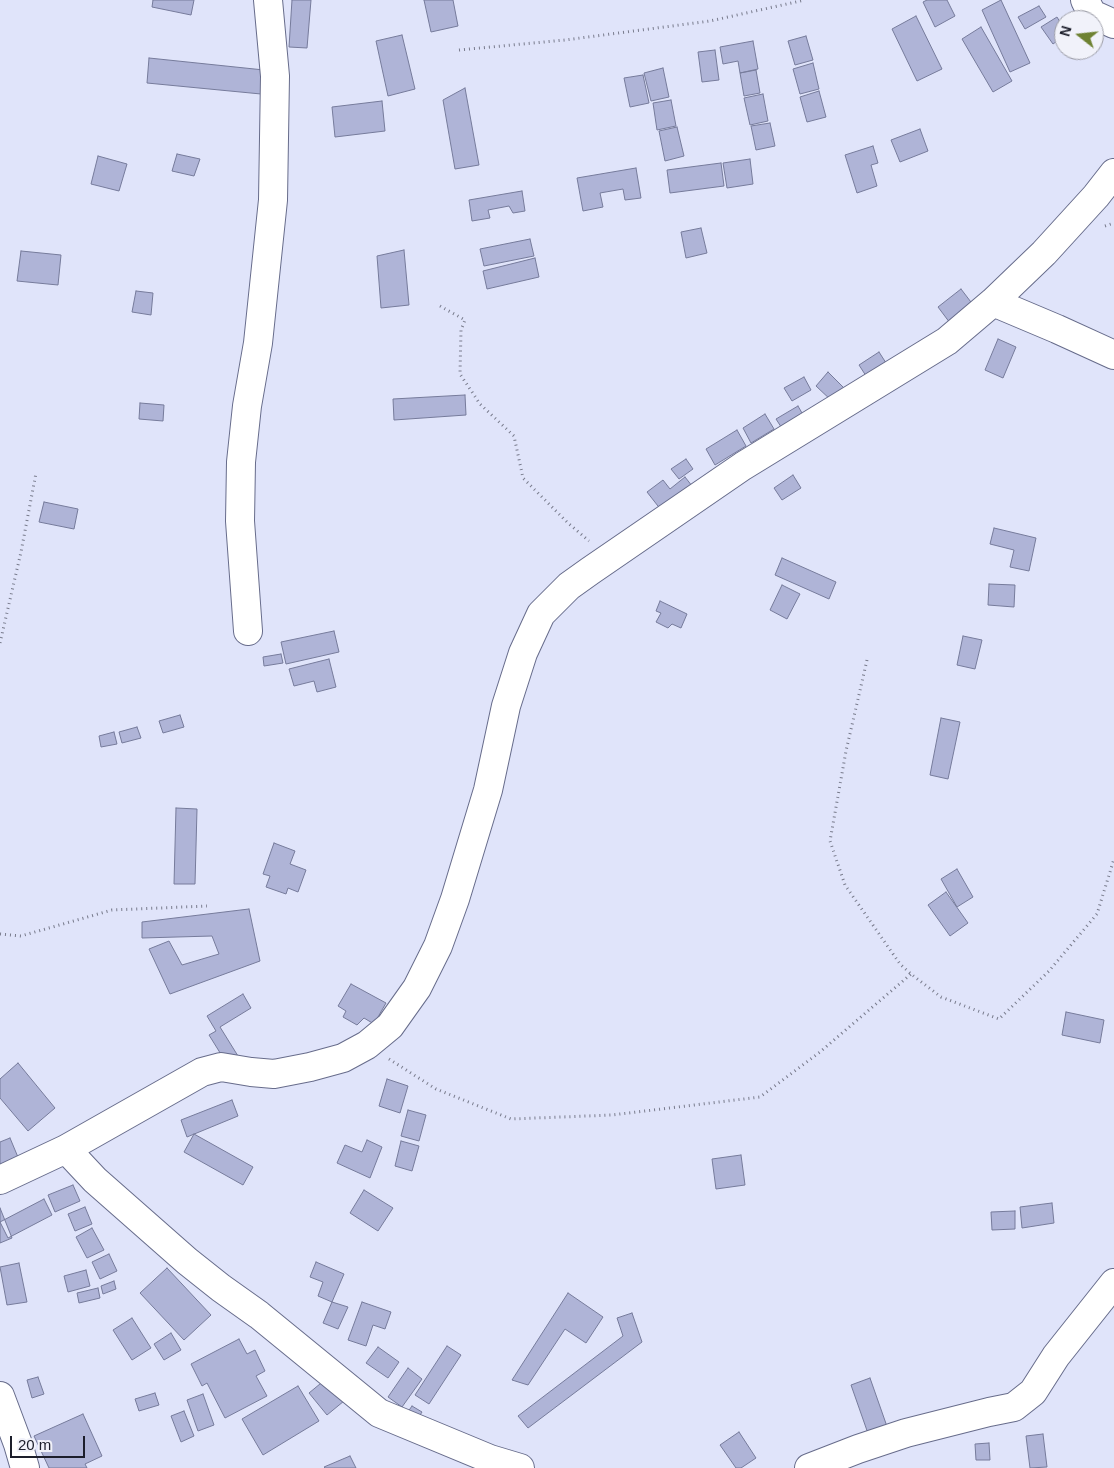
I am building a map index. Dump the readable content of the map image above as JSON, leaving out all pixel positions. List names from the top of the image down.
{
  "scale_bar": "20 m",
  "north": "left"
}
